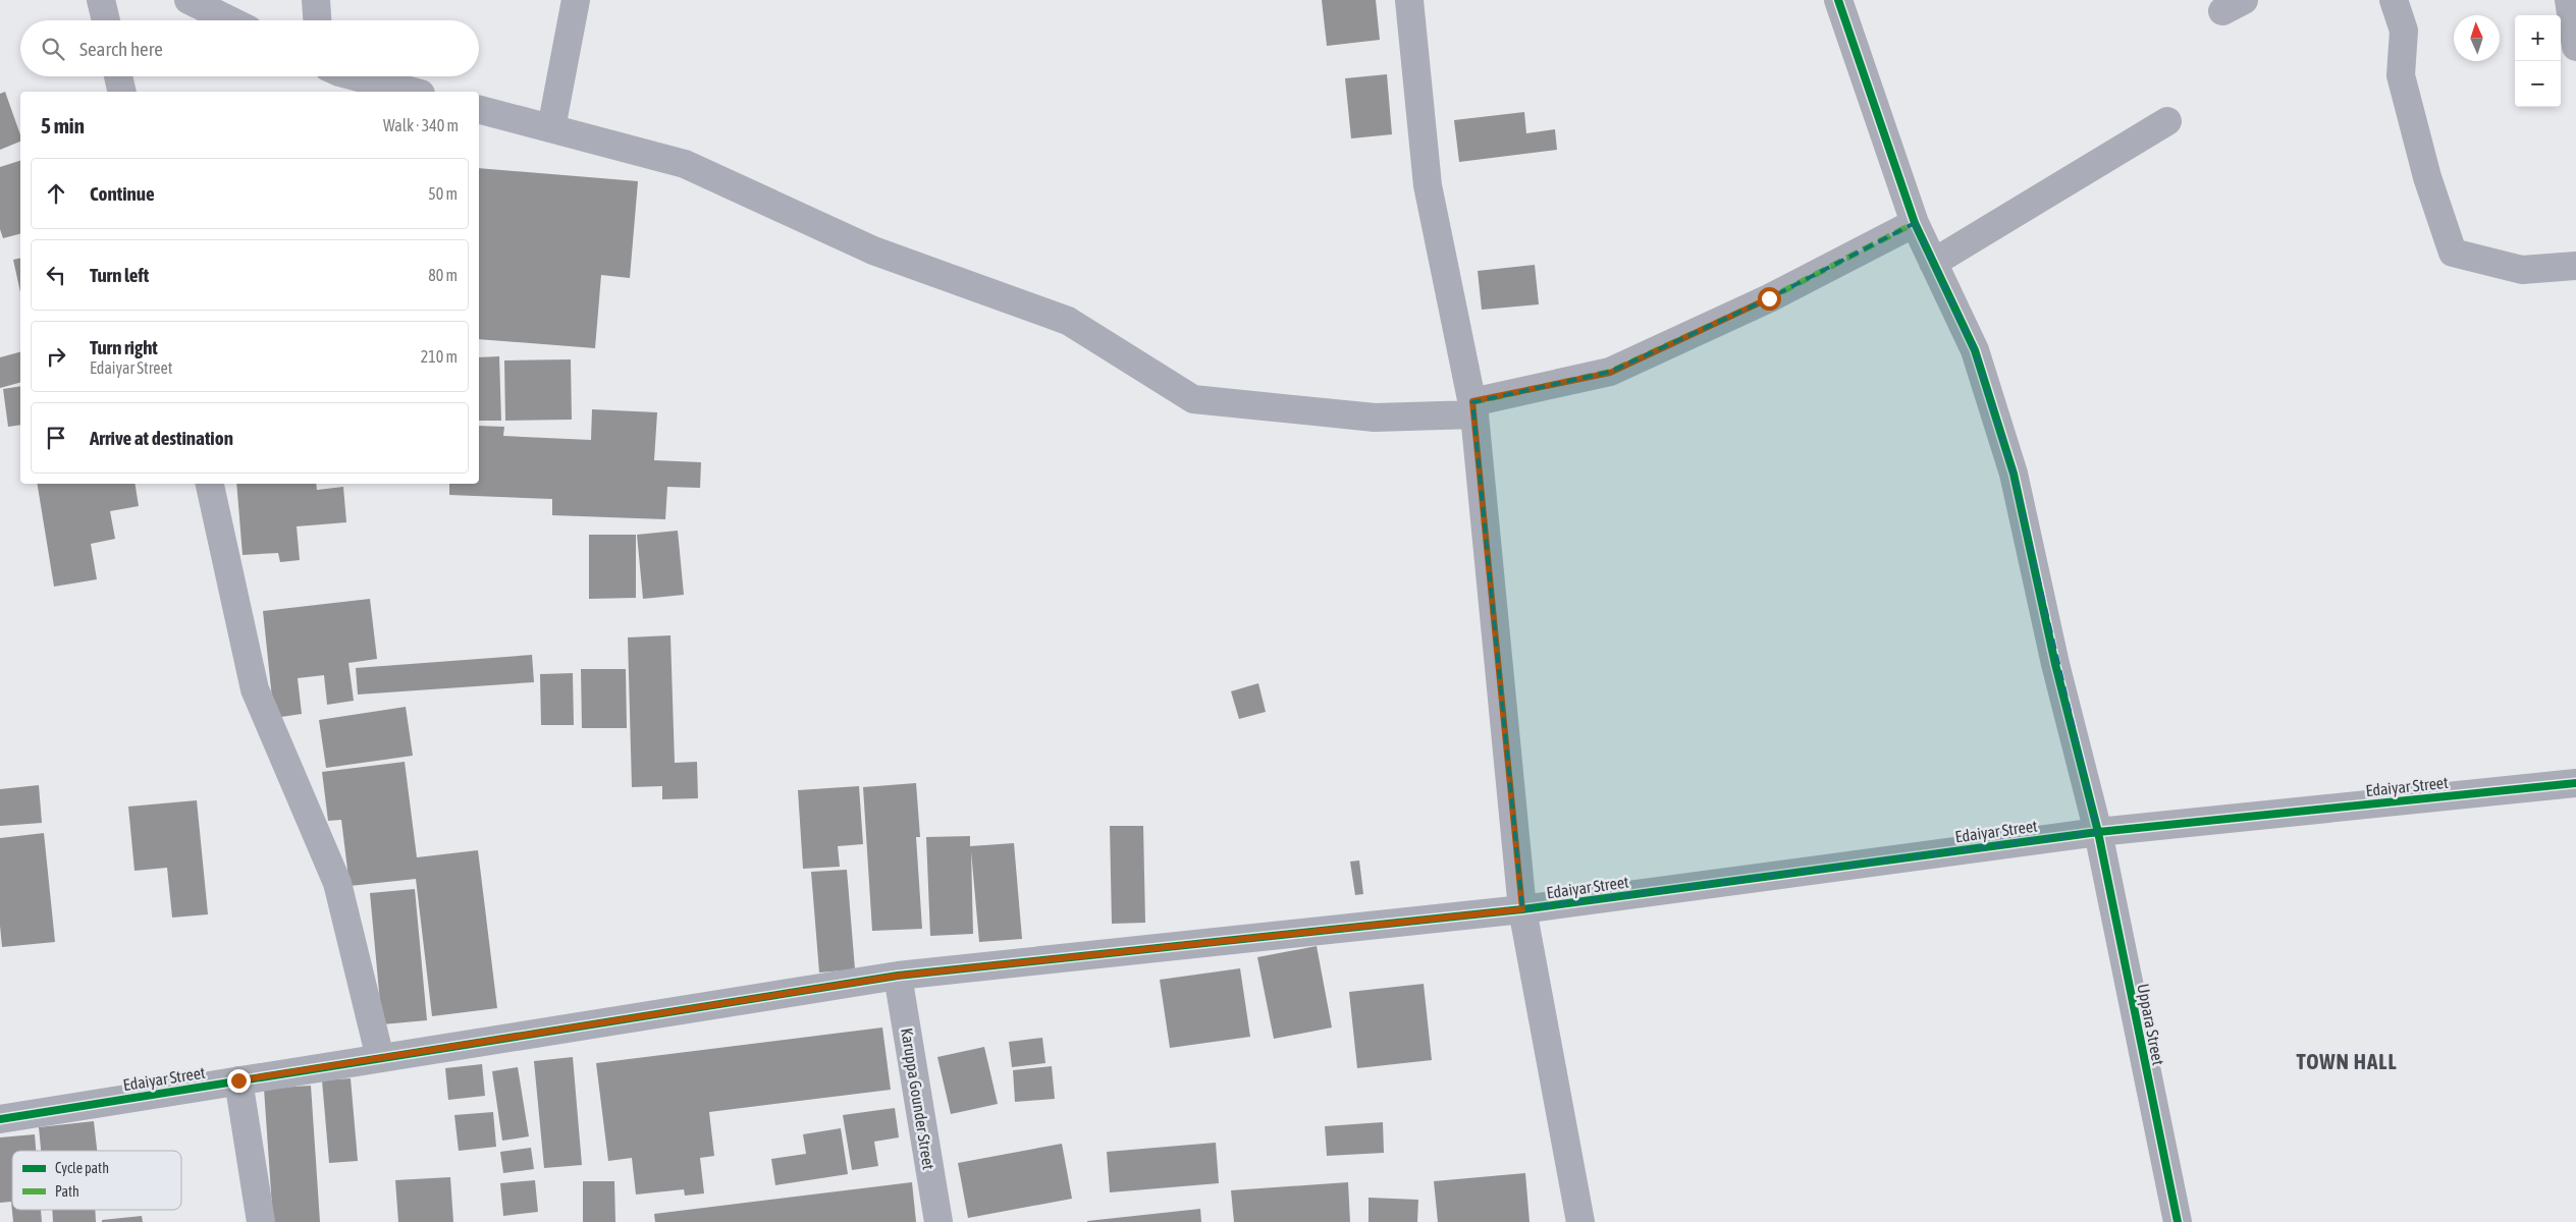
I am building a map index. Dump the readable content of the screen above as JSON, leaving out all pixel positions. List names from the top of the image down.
{
  "streets": {
    "street": ["Edaiyar Street", "Uppara Street", "Karuppa Gounder Street"]
  },
  "crossings": [
    ["Edaiyar Street", "Uppara Street"],
    ["Edaiyar Street", "Karuppa Gounder Street"]
  ],
  "districts": ["TOWN HALL"],
  "legend": ["Cycle path", "Path"],
  "north": "top",
  "page": {
    "map_buttons": ["+", "−"],
    "search": "Search here",
    "heading": ["5 min", "Walk · 340 m"],
    "list": [
      ["Continue", "50 m"],
      ["Turn left", "80 m"],
      ["Turn right", "Edaiyar Street", "210 m"],
      "Arrive at destination"
    ]
  }
}
